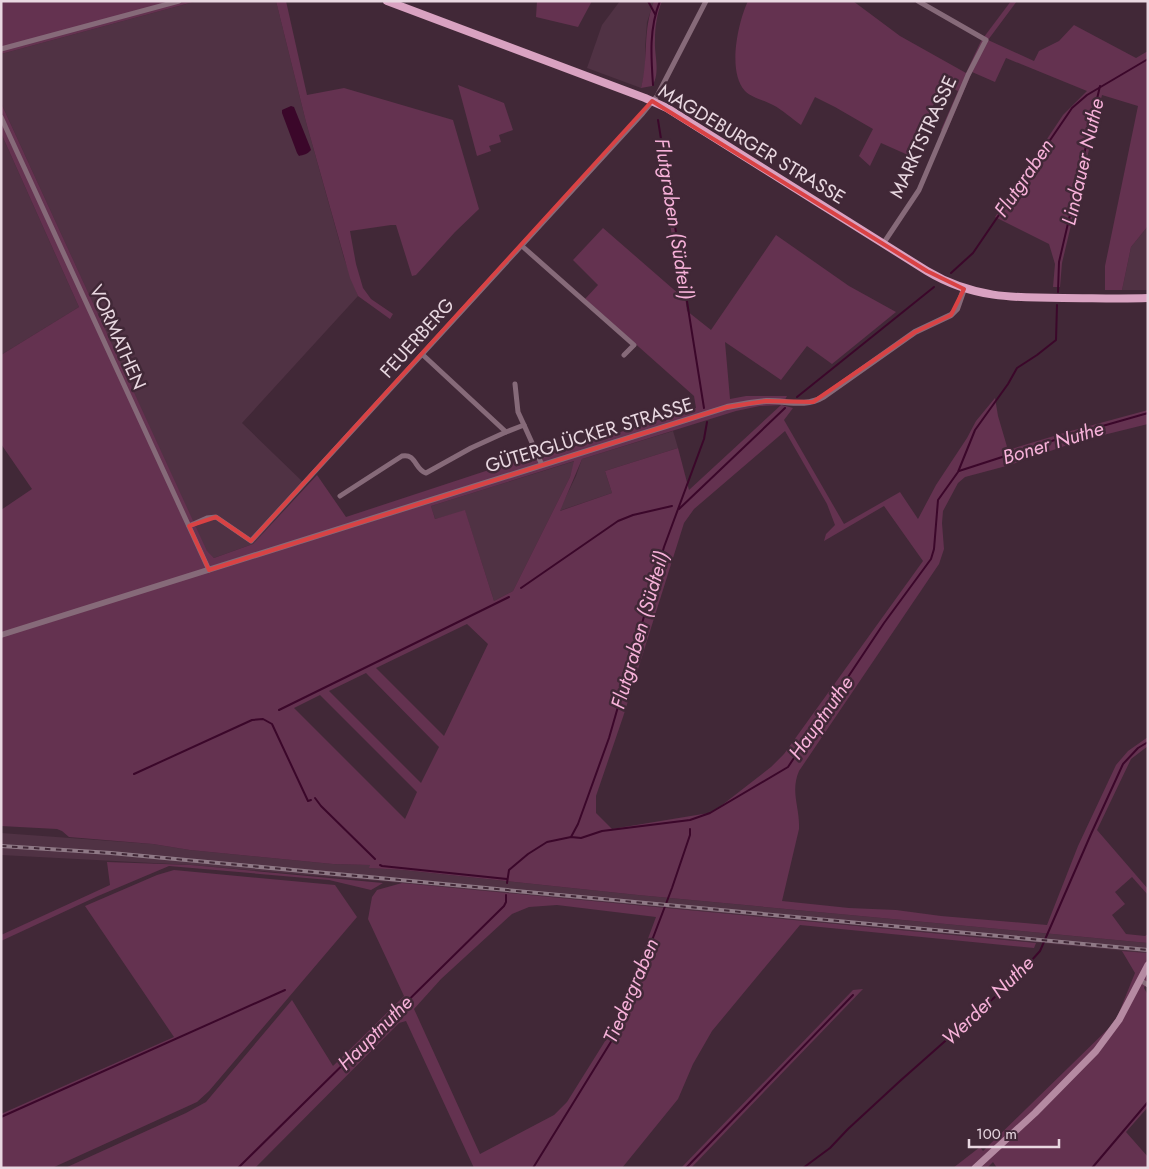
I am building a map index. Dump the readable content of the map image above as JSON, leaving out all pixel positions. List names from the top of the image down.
{
  "streets": {
    "main road": ["MAGDEBURGER STRASSE"],
    "street": [
      "MARKTSTRASSE",
      "VORMATHEN",
      "FEUERBERG",
      "GÜTERGLÜCKER STRASSE"
    ]
  },
  "crossings": [
    ["MARKTSTRASSE", "MAGDEBURGER STRASSE"],
    ["MAGDEBURGER STRASSE", "FEUERBERG"],
    ["MAGDEBURGER STRASSE", "GÜTERGLÜCKER STRASSE"],
    ["VORMATHEN", "FEUERBERG"],
    ["VORMATHEN", "GÜTERGLÜCKER STRASSE"]
  ],
  "water": [
    "Lindauer Nuthe",
    "Flutgraben",
    "Flutgraben (Südteil)",
    "Boner Nuthe",
    "Hauptnuthe",
    "Tiedergraben",
    "Werder Nuthe"
  ],
  "scale_bar": "100 m"
}
